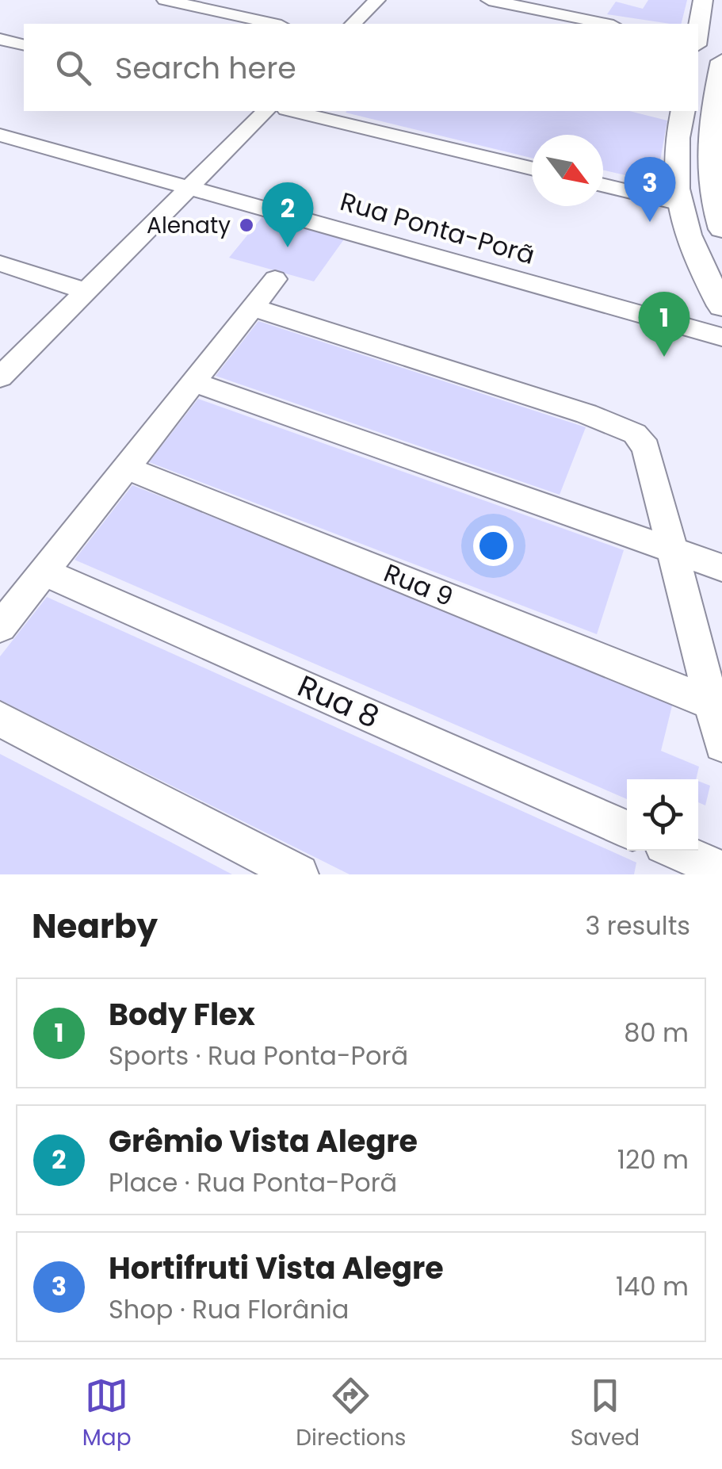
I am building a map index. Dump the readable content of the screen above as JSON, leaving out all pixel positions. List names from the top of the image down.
{
  "streets": {
    "street": ["Rua Ponta-Porã", "Rua 9", "Rua 8"]
  },
  "places": ["Alenaty"],
  "north": "bottom right",
  "page": {
    "search": "Search here",
    "pins": ["3", "2", "1"],
    "heading": ["Nearby", "3 results"],
    "list": [
      {
        "mark": "1",
        "name": "Body Flex",
        "note": "Sports · Rua Ponta-Porã",
        "value": "80 m"
      },
      {
        "mark": "2",
        "name": "Grêmio Vista Alegre",
        "note": "Place · Rua Ponta-Porã",
        "value": "120 m"
      },
      {
        "mark": "3",
        "name": "Hortifruti Vista Alegre",
        "note": "Shop · Rua Florânia",
        "value": "140 m"
      }
    ],
    "nav": ["Map", "Directions", "Saved"]
  }
}
